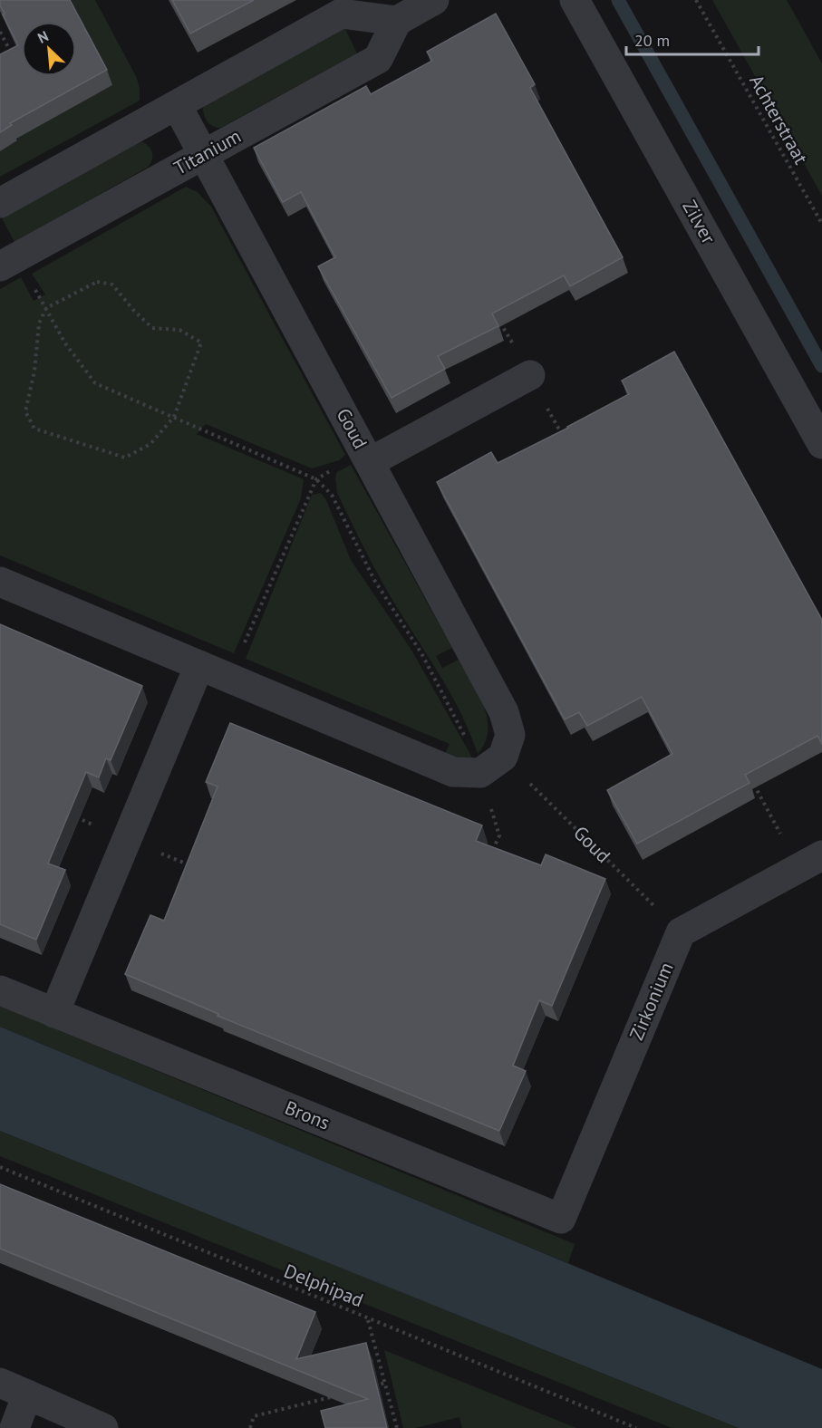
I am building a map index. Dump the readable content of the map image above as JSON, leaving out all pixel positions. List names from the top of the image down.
{
  "streets": {
    "street": [
      "Titanium",
      "Zilver",
      "Goud",
      "Zirkonium",
      "Brons"
    ],
    "path": ["Achterstraat", "Delphipad"]
  },
  "crossings": [
    ["Titanium", "Goud"],
    ["Goud", "Zirkonium"],
    ["Zirkonium", "Brons"]
  ],
  "scale_bar": "20 m",
  "north": "top left"
}
